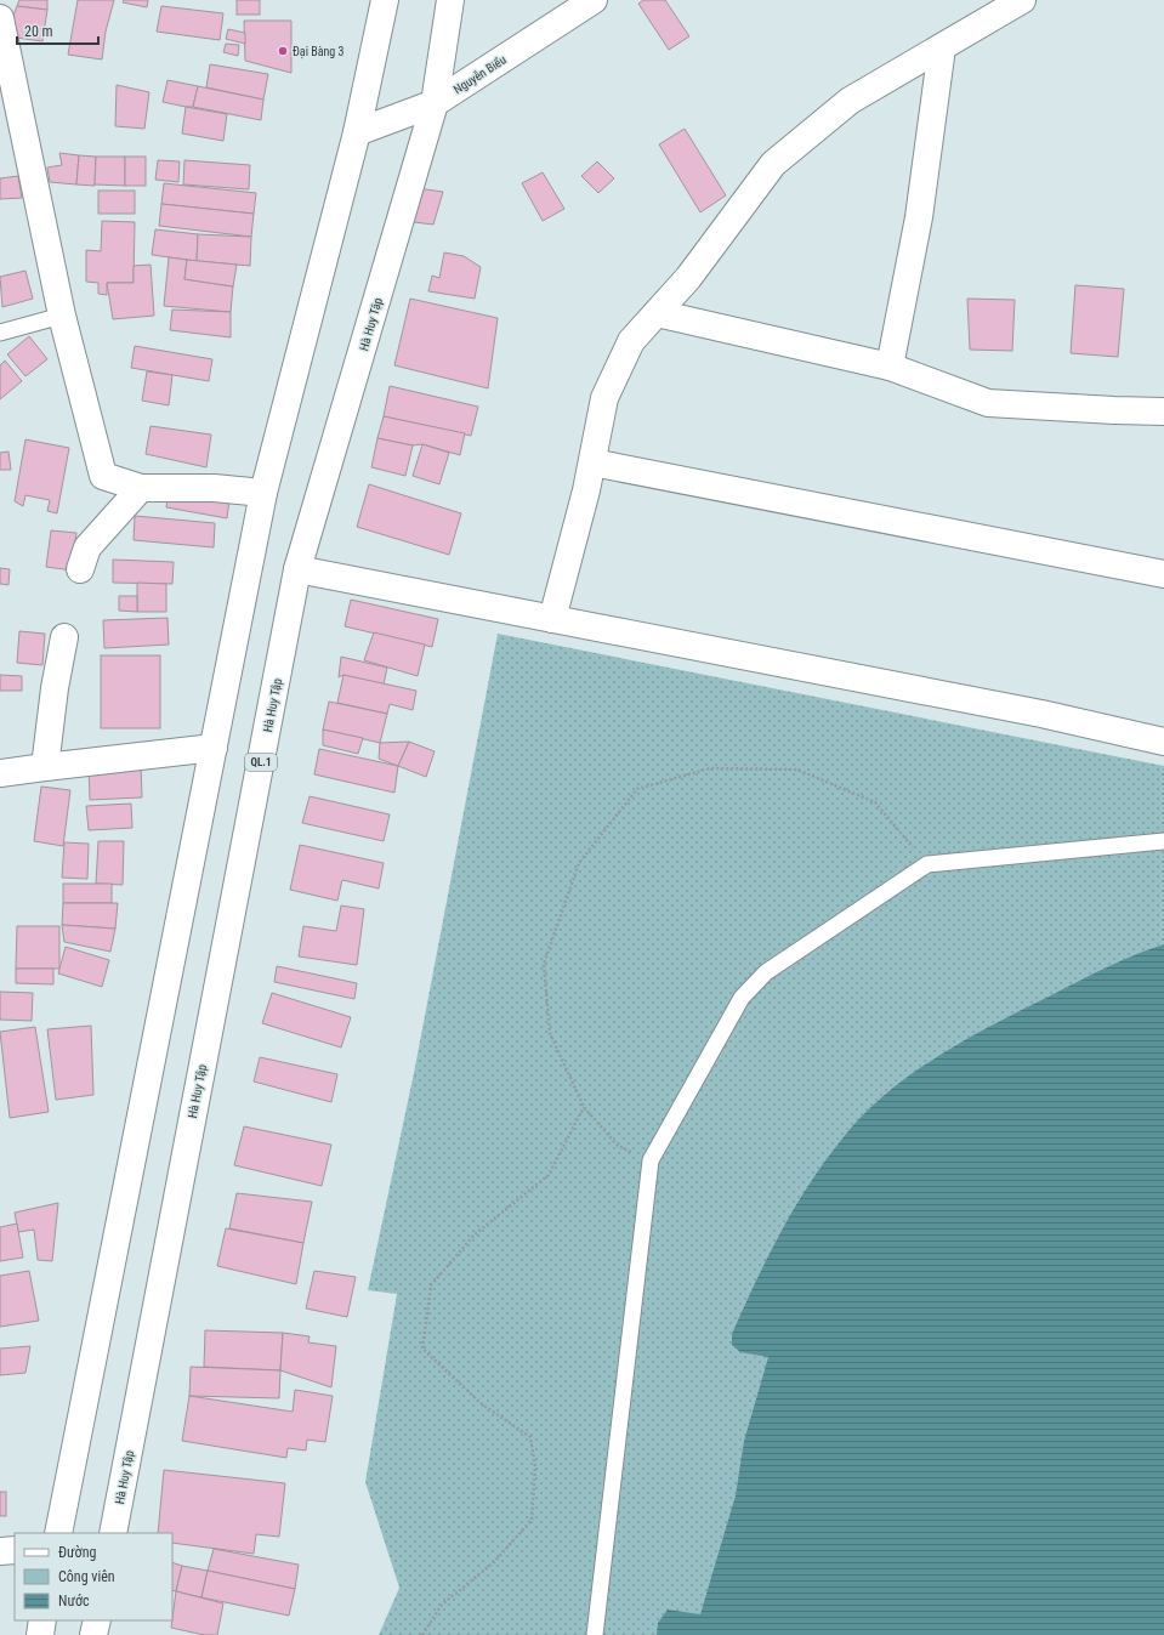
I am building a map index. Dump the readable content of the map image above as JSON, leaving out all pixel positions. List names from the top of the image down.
{
  "streets": {
    "street": ["Nguyễn Biểu", "Hà Huy Tập", "QL.1"]
  },
  "crossings": [
    ["Nguyễn Biểu", "Hà Huy Tập"]
  ],
  "places": ["Đại Bàng 3"],
  "legend": ["Đường", "Công viên", "Nước"],
  "scale_bar": "20 m"
}
